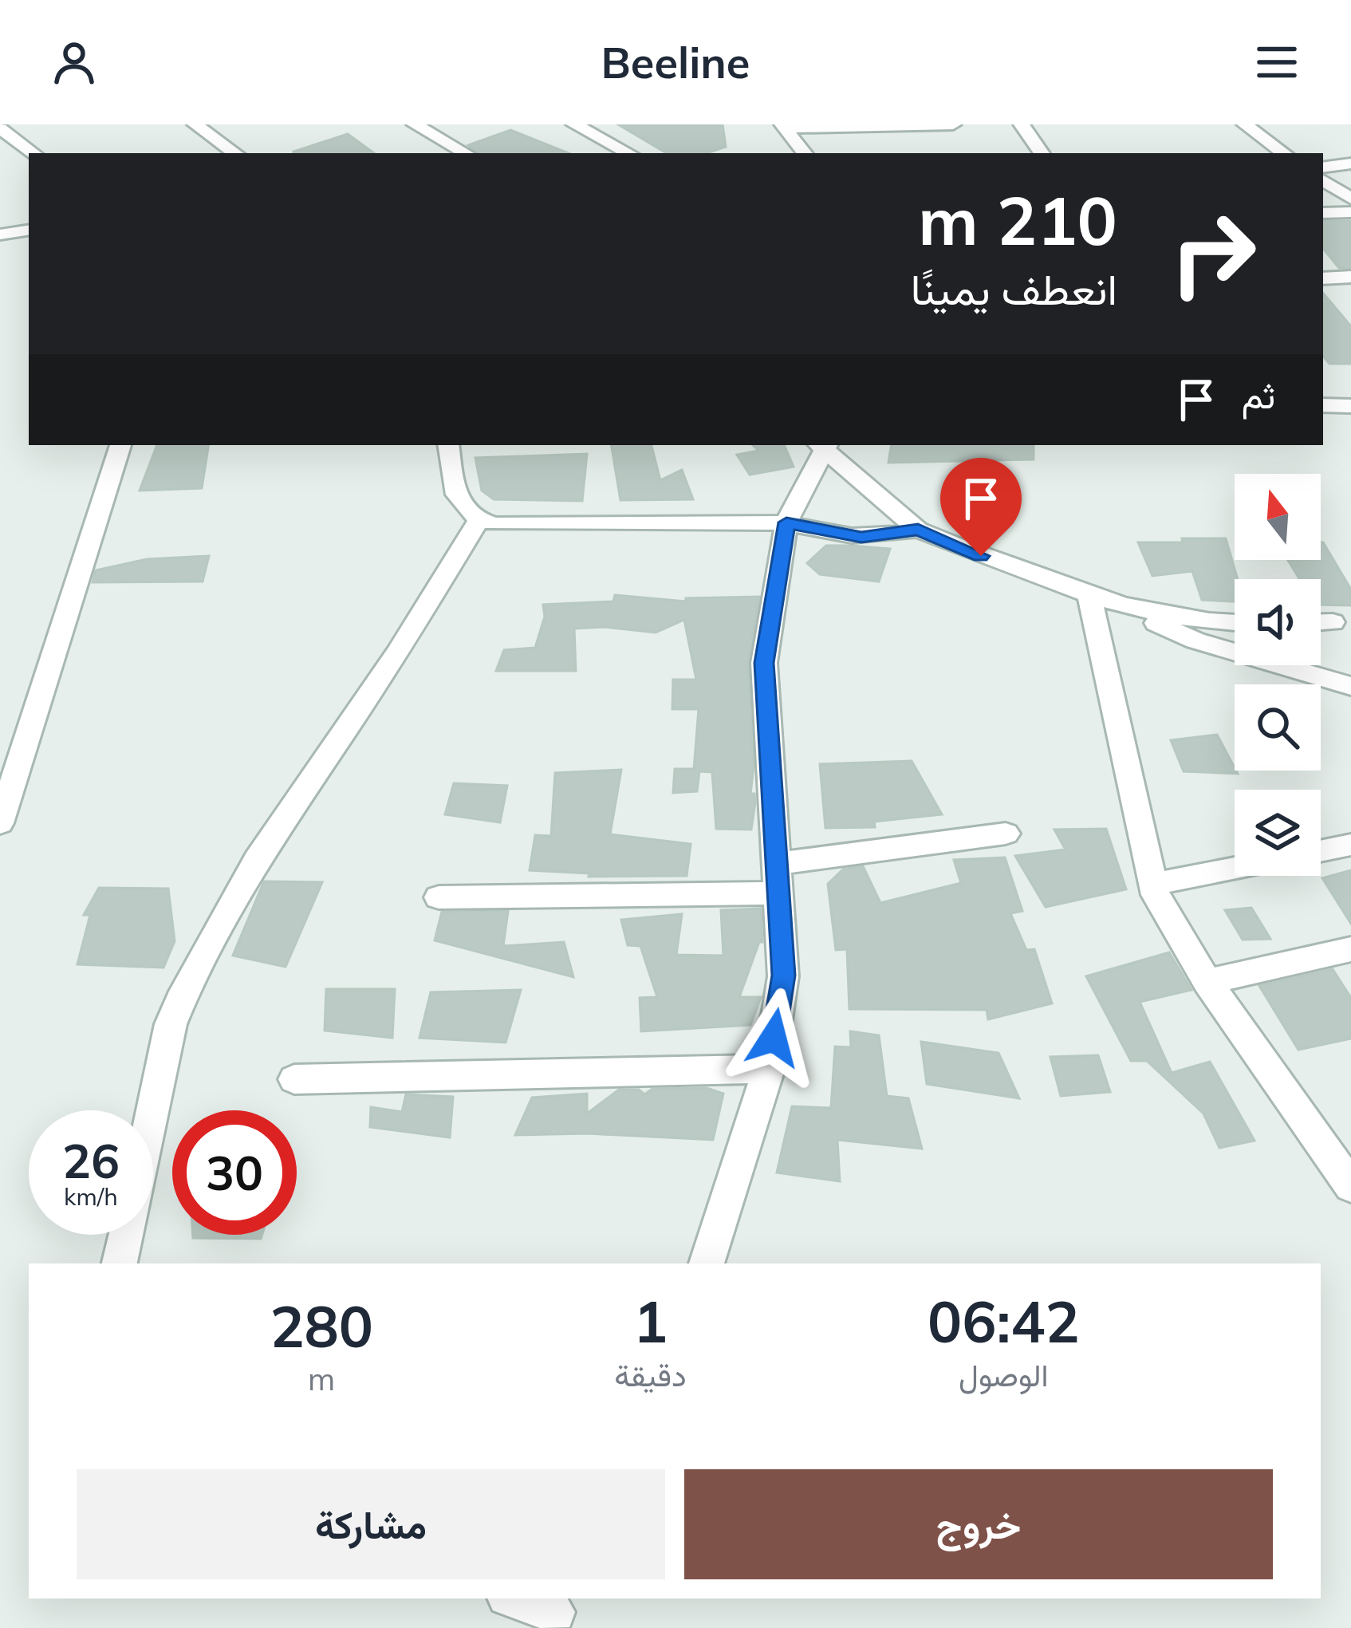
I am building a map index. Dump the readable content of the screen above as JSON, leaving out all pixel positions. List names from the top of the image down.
{
  "north": "top",
  "page": {
    "header": "Beeline",
    "turn": ["210 m", "انعطف يمينًا"],
    "then": "ثم",
    "speed": "26 km/h",
    "limit": "30",
    "eta": [
      "06:42",
      "الوصول",
      "1",
      "دقيقة",
      "280",
      "m"
    ],
    "buttons": ["خروج", "مشاركة"]
  }
}
